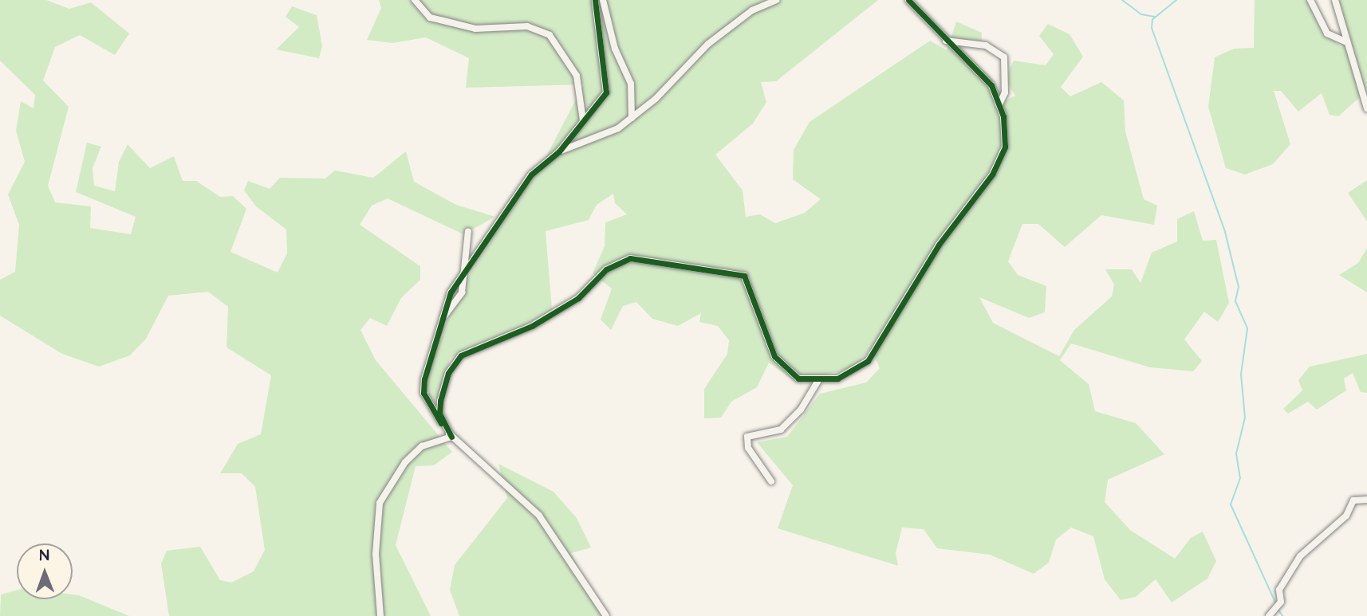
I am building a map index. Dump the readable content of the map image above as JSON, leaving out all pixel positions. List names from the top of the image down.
{
  "north": "top"
}
